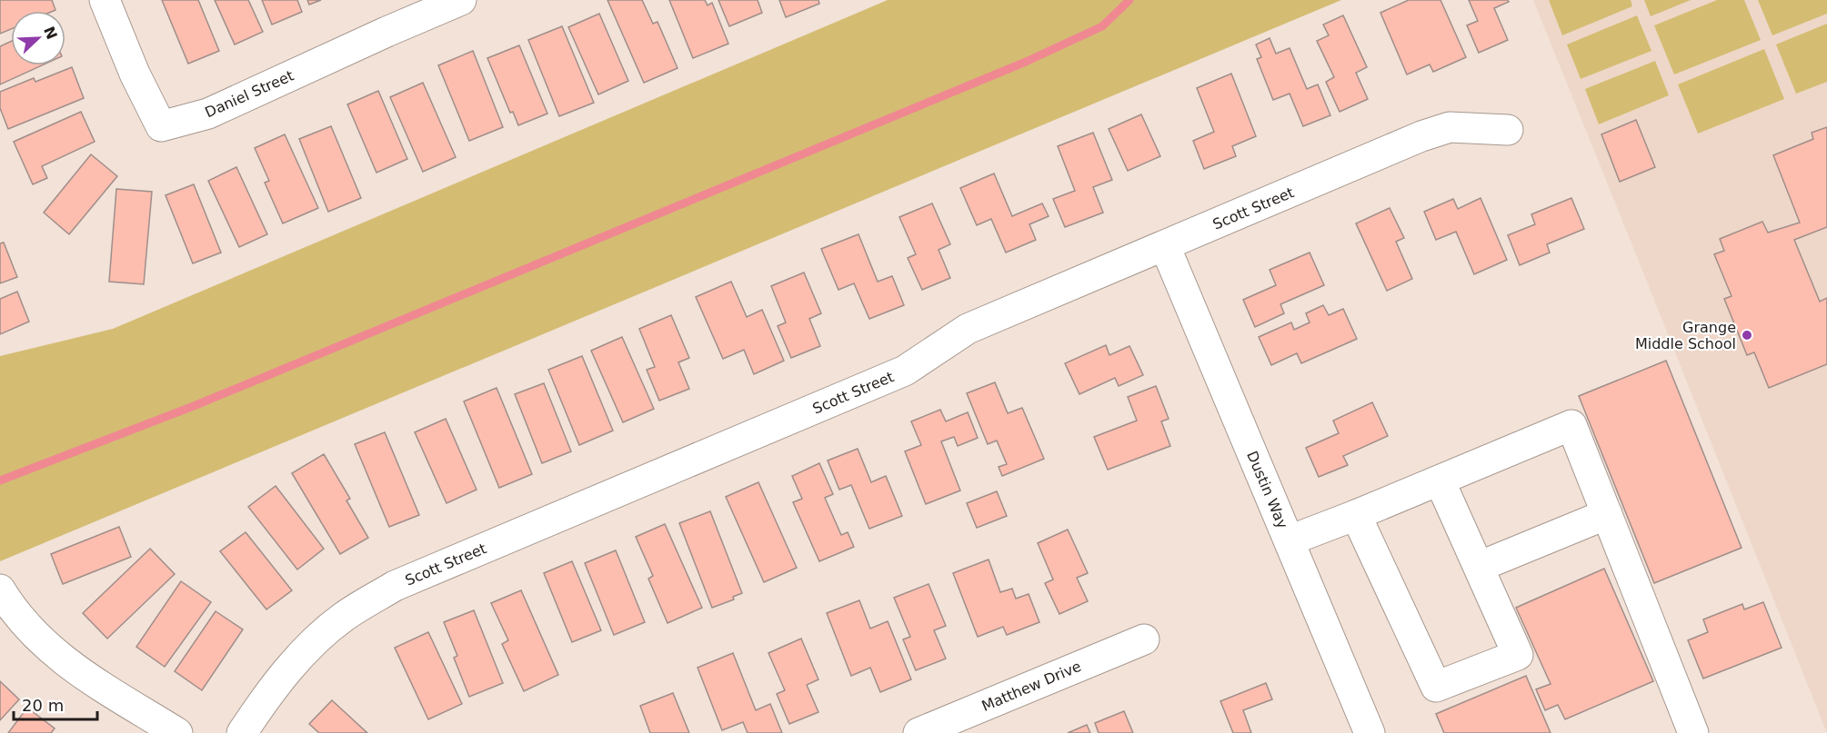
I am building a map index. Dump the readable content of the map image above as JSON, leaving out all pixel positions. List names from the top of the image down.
{
  "streets": {
    "street": [
      "Daniel Street",
      "Scott Street",
      "Dustin Way",
      "Matthew Drive"
    ]
  },
  "crossings": [
    ["Scott Street", "Dustin Way"]
  ],
  "places": ["Grange Middle School"],
  "scale_bar": "20 m",
  "north": "top right"
}
